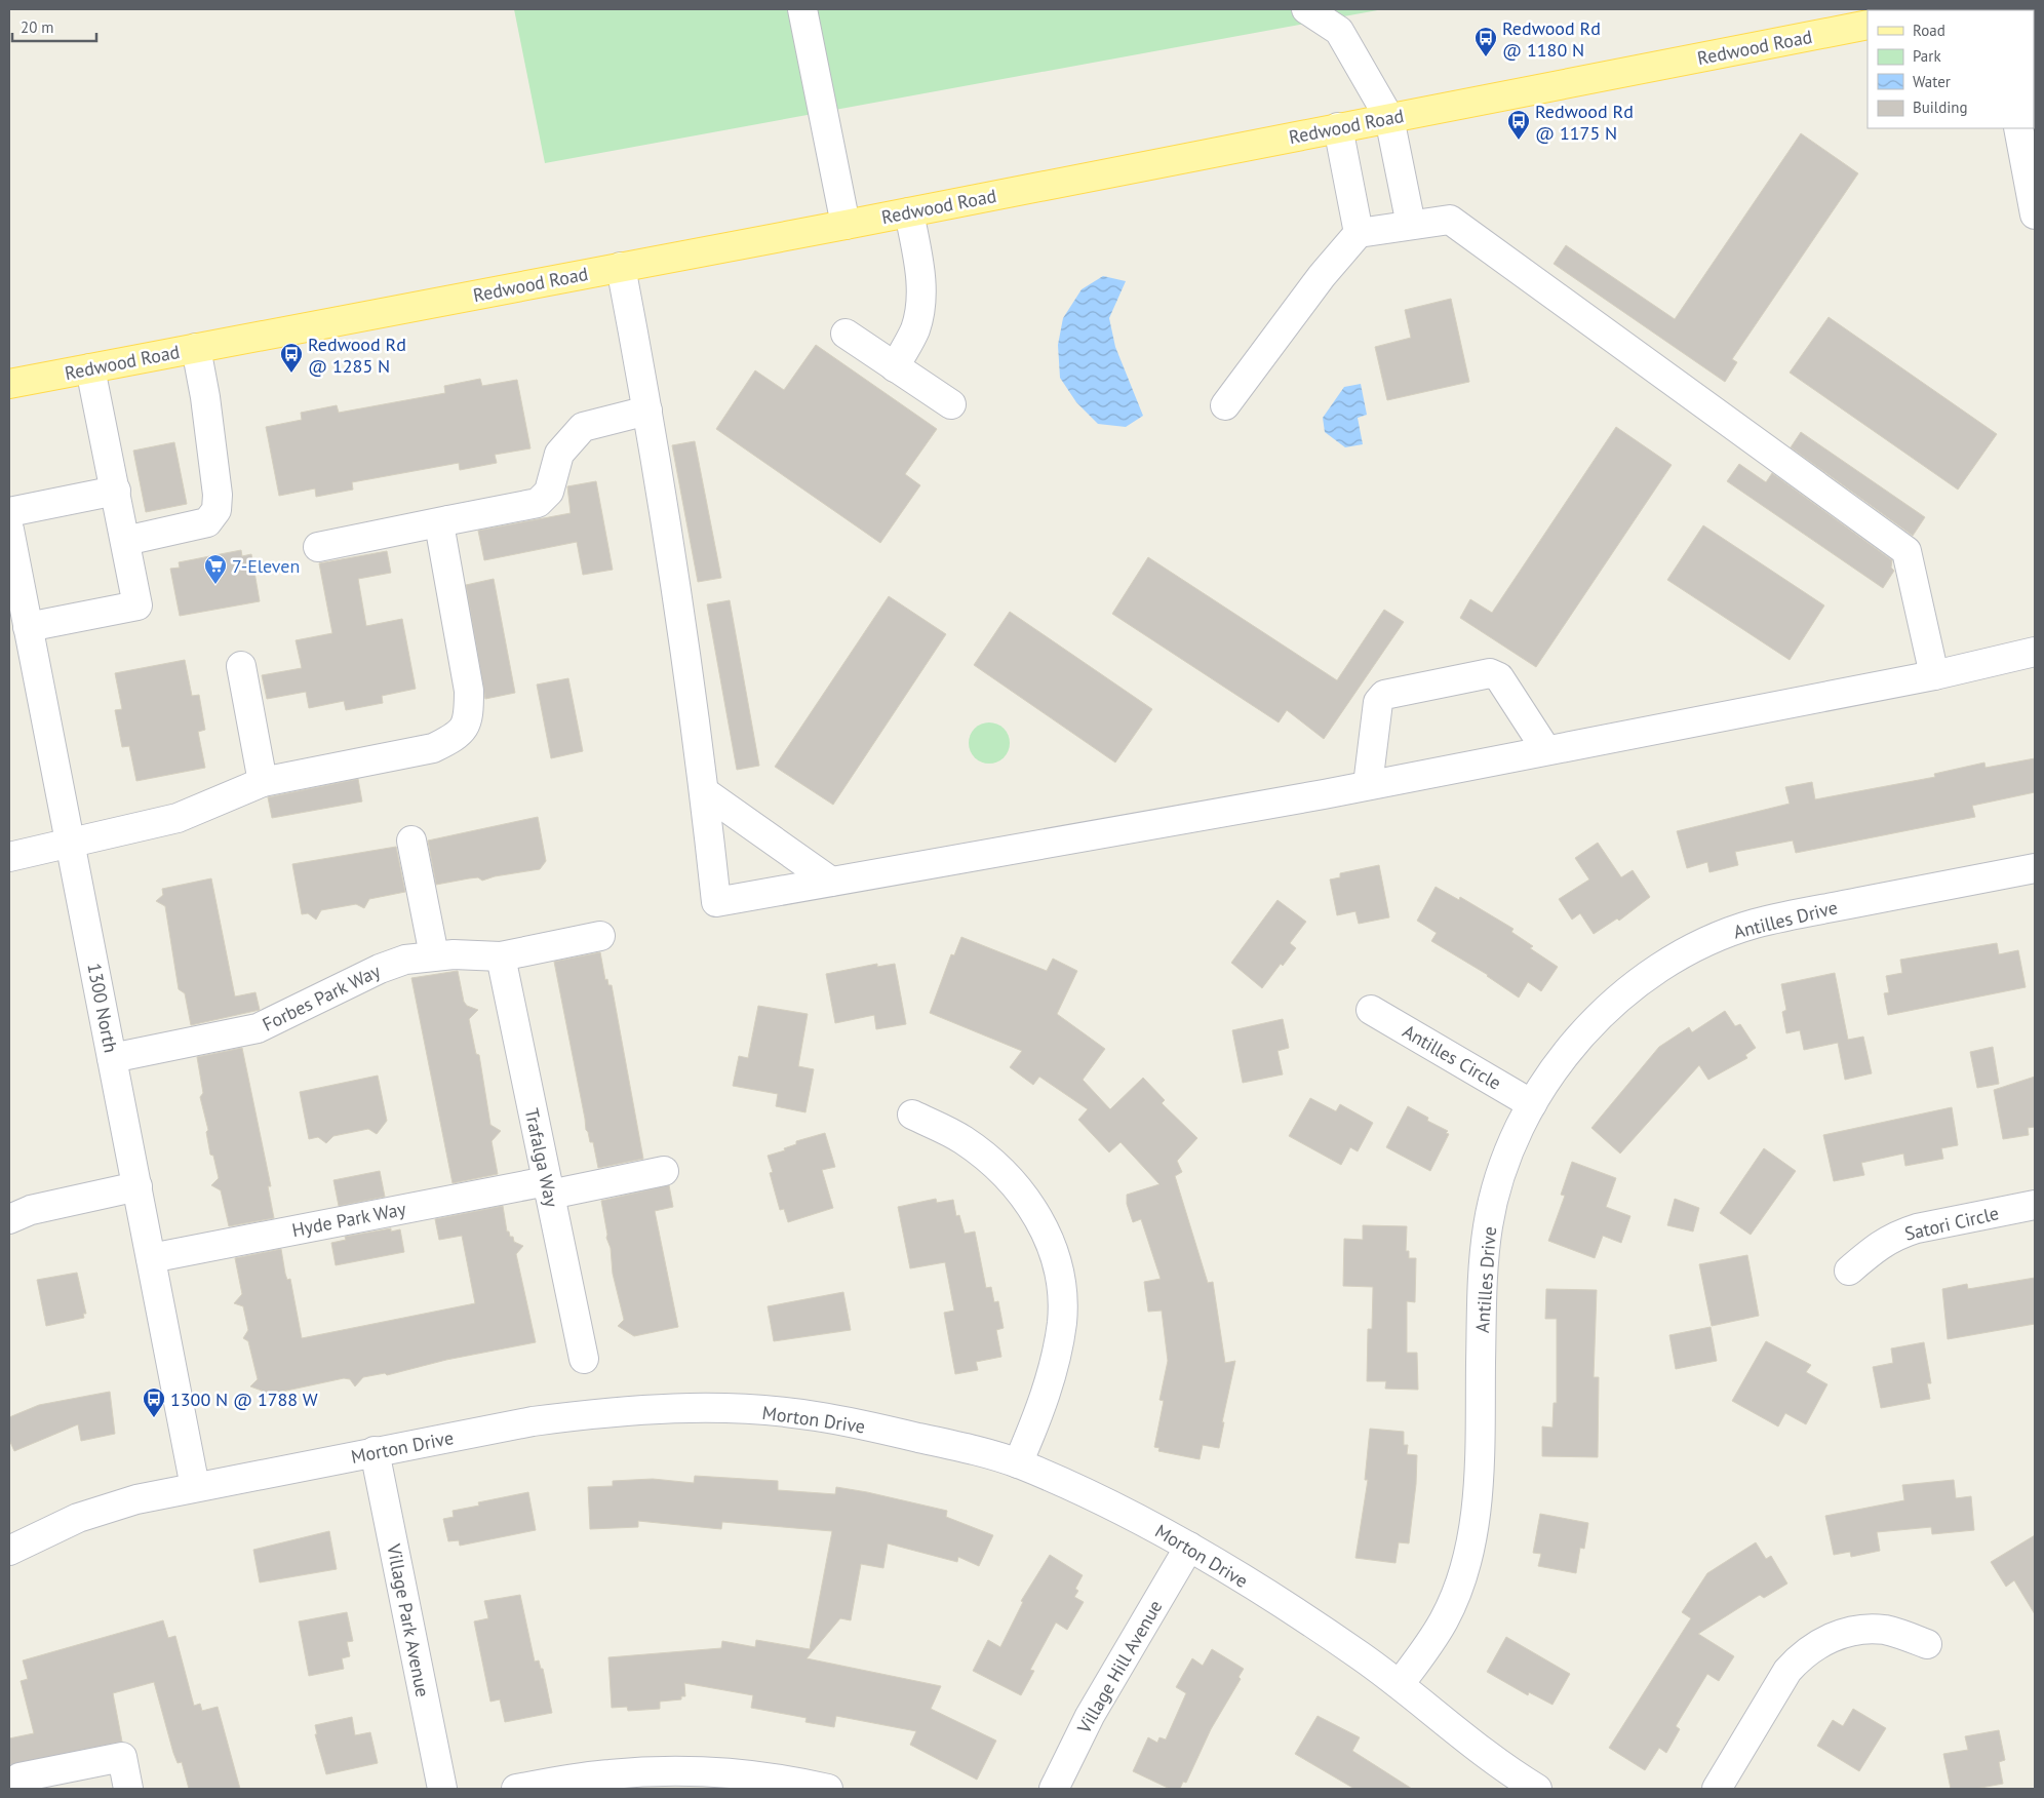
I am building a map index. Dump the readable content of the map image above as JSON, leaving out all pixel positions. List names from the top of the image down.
{
  "streets": {
    "main road": ["Redwood Road"],
    "street": [
      "Antilles Drive",
      "Forbes Park Way",
      "1300 North",
      "Antilles Circle",
      "Trafalga Way",
      "Hyde Park Way",
      "Satori Circle",
      "Morton Drive",
      "Village Park Avenue",
      "Village Hill Avenue"
    ]
  },
  "crossings": [
    ["Antilles Drive", "Antilles Circle"],
    ["Antilles Drive", "Morton Drive"],
    ["Forbes Park Way", "1300 North"],
    ["Forbes Park Way", "Trafalga Way"],
    ["1300 North", "Hyde Park Way"],
    ["1300 North", "Morton Drive"],
    ["Trafalga Way", "Hyde Park Way"],
    ["Morton Drive", "Village Park Avenue"],
    ["Morton Drive", "Village Hill Avenue"]
  ],
  "places": {
    "bus stop": [
      "Redwood Rd @ 1180 N",
      "Redwood Rd @ 1175 N",
      "Redwood Rd @ 1285 N",
      "1300 N @ 1788 W"
    ],
    "supermarket": ["7-Eleven"]
  },
  "legend": [
    "Road",
    "Park",
    "Water",
    "Building"
  ],
  "scale_bar": "20 m"
}
